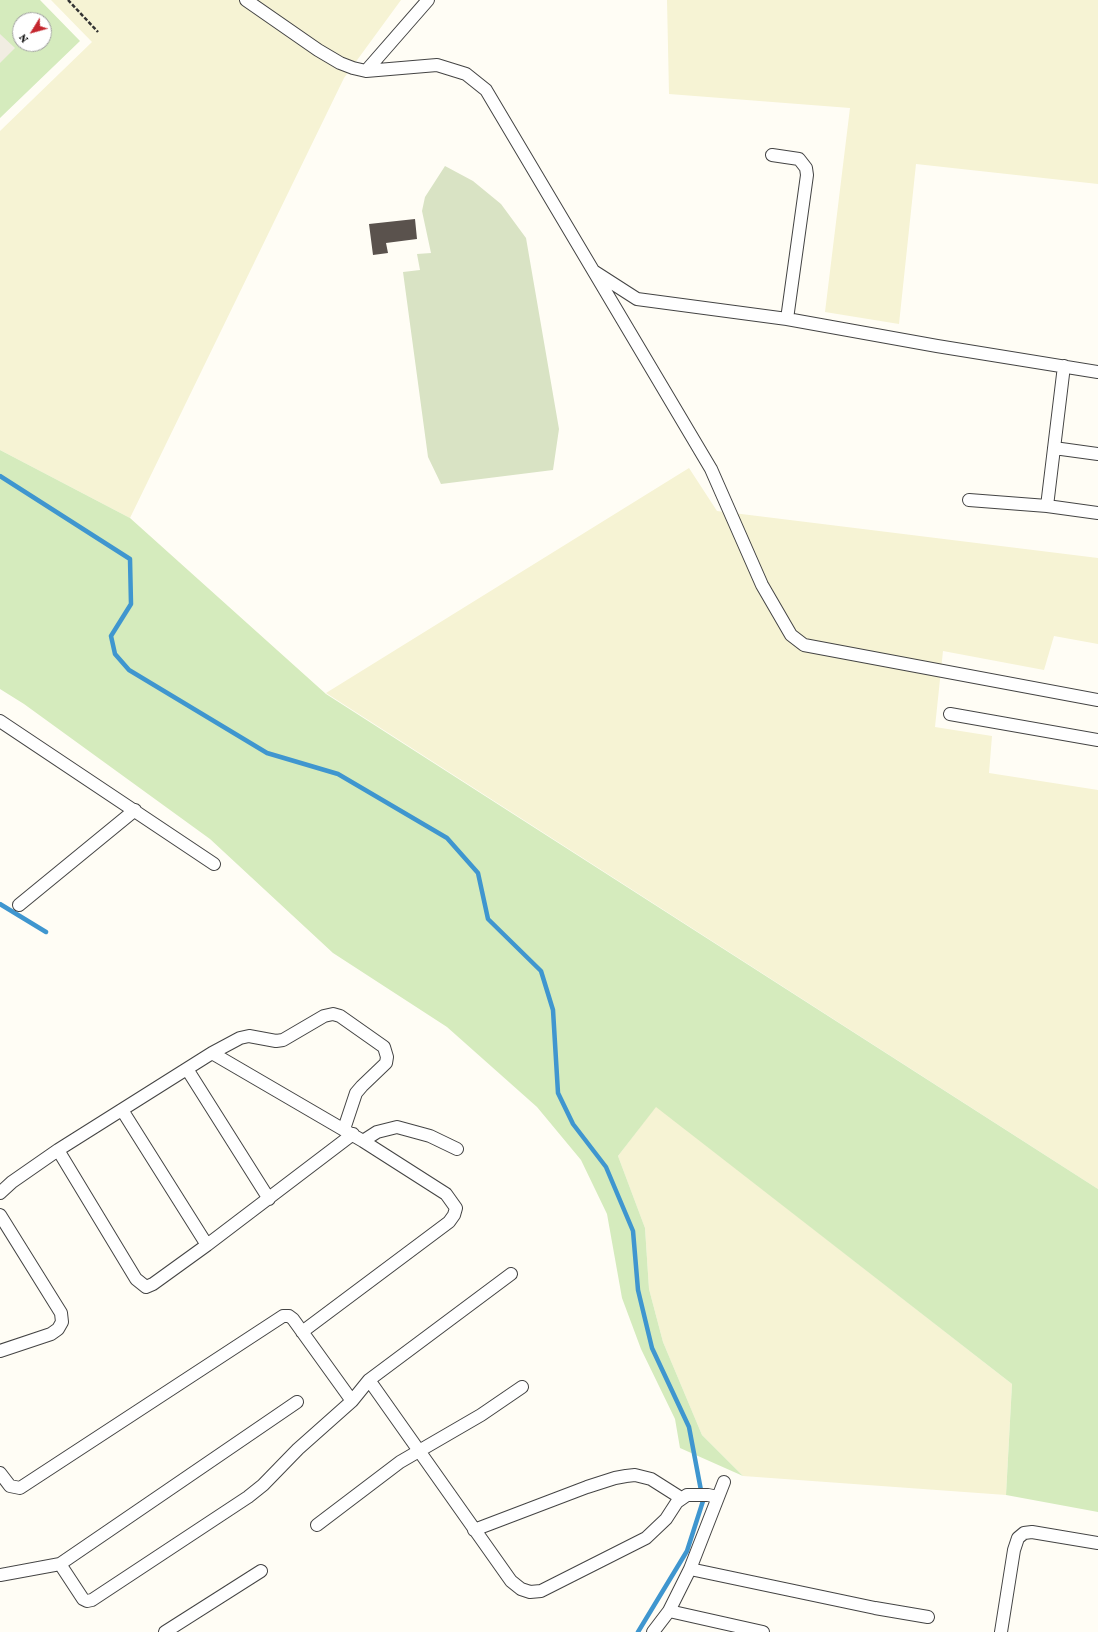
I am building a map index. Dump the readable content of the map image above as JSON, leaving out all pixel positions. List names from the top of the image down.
{
  "north": "bottom left"
}
